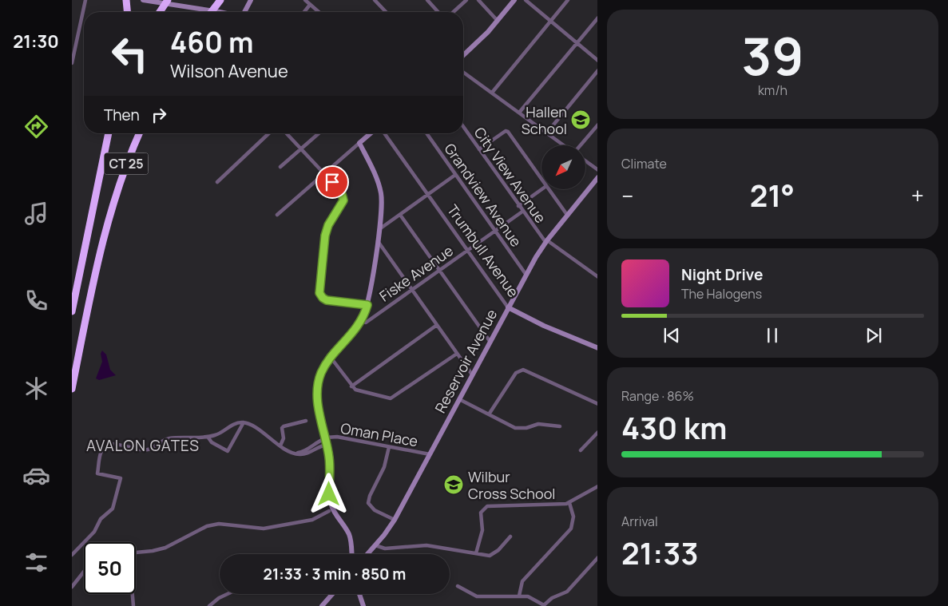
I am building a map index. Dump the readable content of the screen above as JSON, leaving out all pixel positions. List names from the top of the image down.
{
  "streets": {
    "highway": ["CT 25"],
    "main road": ["Trumbull Avenue", "Reservoir Avenue"],
    "street": [
      "City View Avenue",
      "Grandview Avenue",
      "Fiske Avenue",
      "Oman Place"
    ]
  },
  "crossings": [
    ["City View Avenue", "Fiske Avenue"],
    ["City View Avenue", "Reservoir Avenue"],
    ["Grandview Avenue", "Fiske Avenue"],
    ["Grandview Avenue", "Reservoir Avenue"],
    ["Trumbull Avenue", "Fiske Avenue"],
    ["Trumbull Avenue", "Reservoir Avenue"],
    ["Reservoir Avenue", "Oman Place"]
  ],
  "districts": ["AVALON GATES"],
  "places": {
    "school or university": ["Hallen School", "Wilbur Cross School"]
  },
  "north": "bottom left",
  "page": {
    "tabs": "21:30",
    "tile": [
      ["39", "km/h"],
      "Climate",
      ["Range · 86%", "430 km"],
      ["Arrival", "21:33"]
    ],
    "turn": ["460 m", "Wilson Avenue"],
    "then": "Then",
    "heat": ["−", "21°", "+"],
    "song": ["Night Drive", "The Halogens"],
    "limit": "50",
    "trip": "21:33 · 3 min · 850 m"
  }
}
